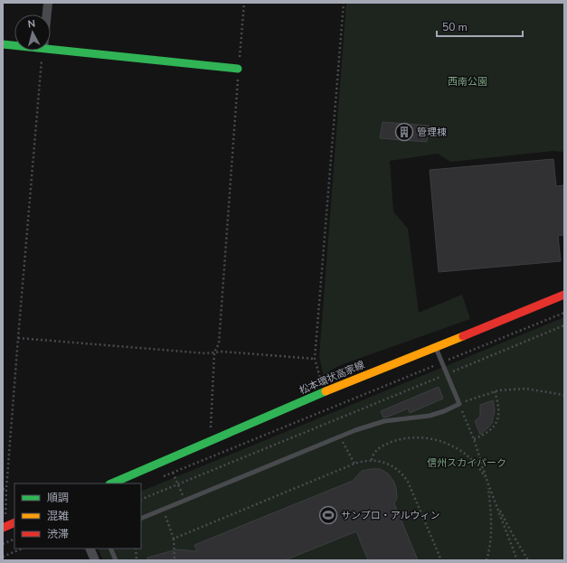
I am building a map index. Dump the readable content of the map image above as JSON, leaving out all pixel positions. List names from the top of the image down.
{
  "streets": {
    "main road": ["松本環状高家線"]
  },
  "parks": ["西南公園", "信州スカイパーク"],
  "places": {
    "building": ["管理棟"],
    "sports": ["サンプロ・アルウィン"]
  },
  "legend": ["順調", "混雑", "渋滞"],
  "scale_bar": "50 m",
  "north": "top"
}
